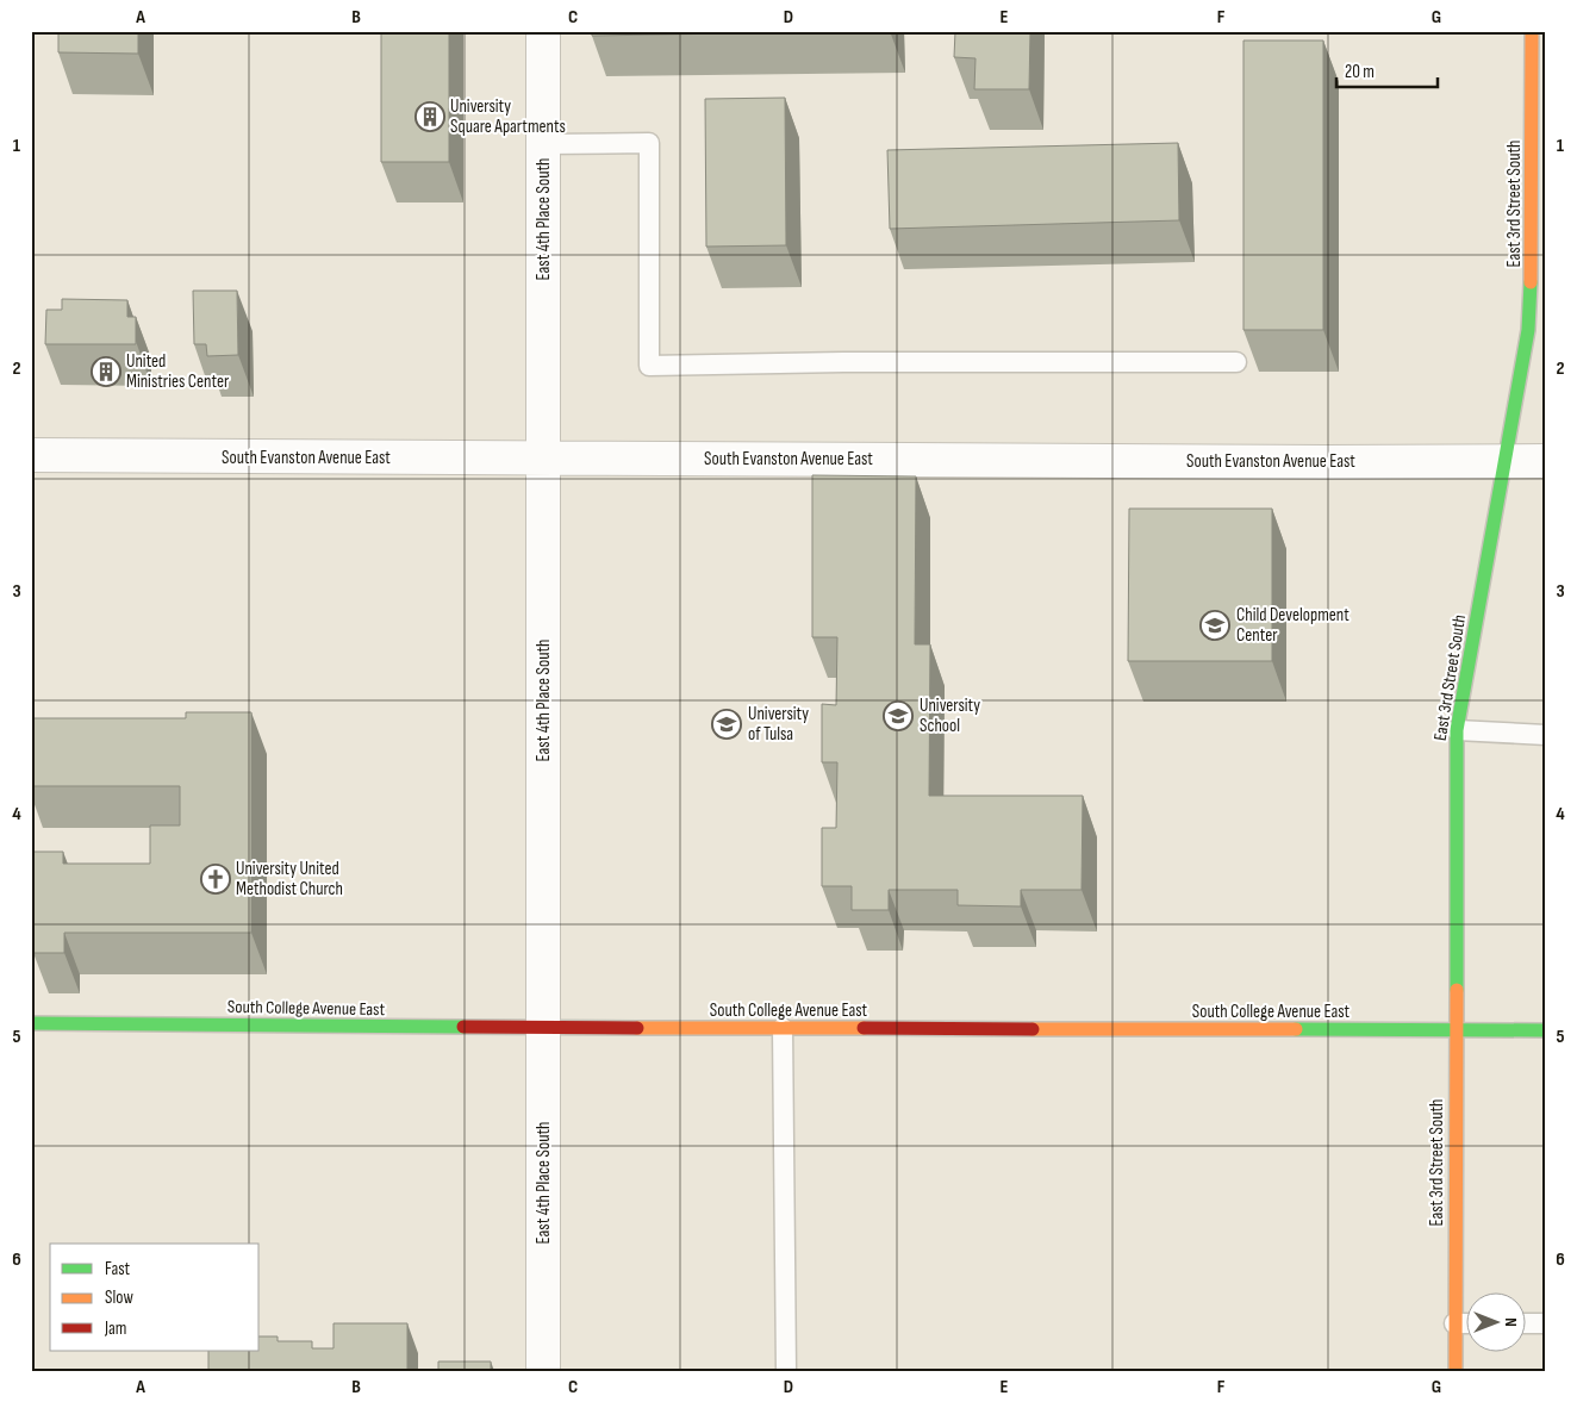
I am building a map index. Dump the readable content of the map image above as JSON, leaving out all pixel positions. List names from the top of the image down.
{
  "streets": {
    "street": [
      "East 3rd Street South",
      "East 4th Place South",
      "South Evanston Avenue East",
      "South College Avenue East"
    ]
  },
  "crossings": [
    ["East 3rd Street South", "South Evanston Avenue East"],
    ["East 3rd Street South", "South College Avenue East"],
    ["East 4th Place South", "South Evanston Avenue East"],
    ["East 4th Place South", "South College Avenue East"]
  ],
  "places": {
    "building": ["University Square Apartments", "United Ministries Center"],
    "school or university": ["Child Development Center", "University School", "University of Tulsa"],
    "church": ["University United Methodist Church"]
  },
  "legend": ["Fast", "Slow", "Jam"],
  "scale_bar": "20 m",
  "north": "right",
  "grid": {
    "columns": [
      "A",
      "B",
      "C",
      "D",
      "E",
      "F",
      "G"
    ],
    "rows": [
      "1",
      "2",
      "3",
      "4",
      "5",
      "6"
    ]
  }
}
